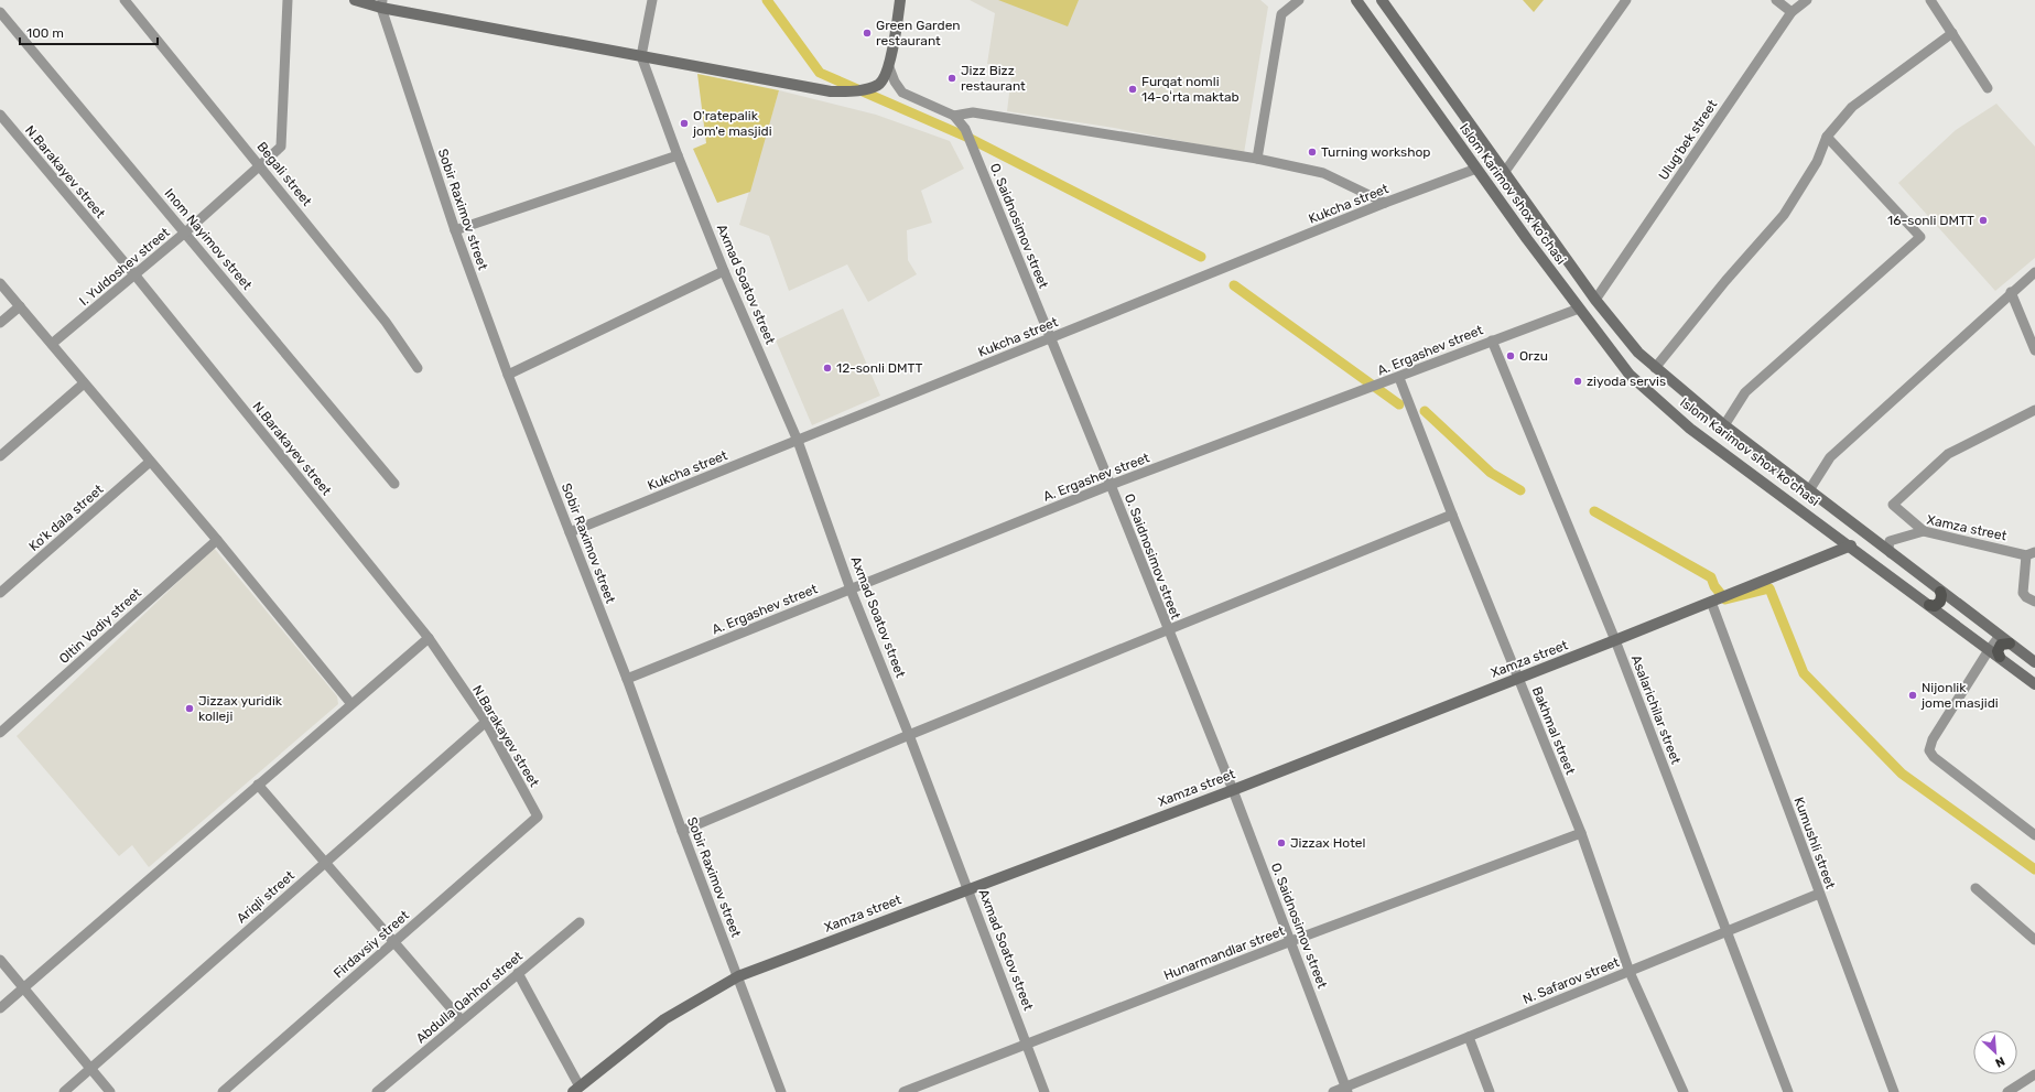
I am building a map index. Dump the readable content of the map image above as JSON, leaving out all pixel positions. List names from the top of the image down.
{
  "streets": {
    "main road": ["Islom Karimov shox ko'chasi", "Xamza street"],
    "street": [
      "Ulug'bek street",
      "N.Barakayev street",
      "Begali street",
      "Kukcha street",
      "Sobir Raximov street",
      "O. Saidnosimov street",
      "Inom Nayimov street",
      "I. Yuldoshev street",
      "Axmad Soatov street",
      "A. Ergashev street",
      "Ko'k dala street",
      "Oltin Vodiy street",
      "Asalarichilar street",
      "Bakhmal street",
      "Kumushli street",
      "Ariqli street",
      "Firdavsiy street",
      "Hunarmandlar street",
      "N. Safarov street",
      "Abdulla Qahhor street"
    ]
  },
  "crossings": [
    ["Ulug'bek street", "Islom Karimov shox ko'chasi"],
    ["N.Barakayev street", "I. Yuldoshev street"],
    ["N.Barakayev street", "Ariqli street"],
    ["N.Barakayev street", "Firdavsiy street"],
    ["Begali street", "I. Yuldoshev street"],
    ["Islom Karimov shox ko'chasi", "Kukcha street"],
    ["Islom Karimov shox ko'chasi", "A. Ergashev street"],
    ["Islom Karimov shox ko'chasi", "Xamza street"],
    ["Kukcha street", "Sobir Raximov street"],
    ["Kukcha street", "O. Saidnosimov street"],
    ["Kukcha street", "Axmad Soatov street"],
    ["Sobir Raximov street", "A. Ergashev street"],
    ["Sobir Raximov street", "Xamza street"],
    ["O. Saidnosimov street", "A. Ergashev street"],
    ["O. Saidnosimov street", "Xamza street"],
    ["O. Saidnosimov street", "Hunarmandlar street"],
    ["O. Saidnosimov street", "N. Safarov street"],
    ["Inom Nayimov street", "I. Yuldoshev street"],
    ["Axmad Soatov street", "A. Ergashev street"],
    ["Axmad Soatov street", "Xamza street"],
    ["Axmad Soatov street", "Hunarmandlar street"],
    ["A. Ergashev street", "Asalarichilar street"],
    ["A. Ergashev street", "Bakhmal street"],
    ["Xamza street", "Asalarichilar street"],
    ["Xamza street", "Bakhmal street"],
    ["Xamza street", "Kumushli street"],
    ["Asalarichilar street", "N. Safarov street"],
    ["Bakhmal street", "Hunarmandlar street"],
    ["Bakhmal street", "N. Safarov street"],
    ["Kumushli street", "N. Safarov street"]
  ],
  "places": [
    "Green Garden restaurant",
    "Jizz Bizz restaurant",
    "Furqat nomli 14-oʻrta maktab",
    "O'ratepalik jom'e masjidi",
    "Turning workshop",
    "16-sonli DMTT",
    "Orzu",
    "12-sonli DMTT",
    "ziyoda servis",
    "Nijonlik jome masjidi",
    "Jizzax yuridik kolleji",
    "Jizzax Hotel"
  ],
  "scale_bar": "100 m",
  "north": "bottom right"
}
